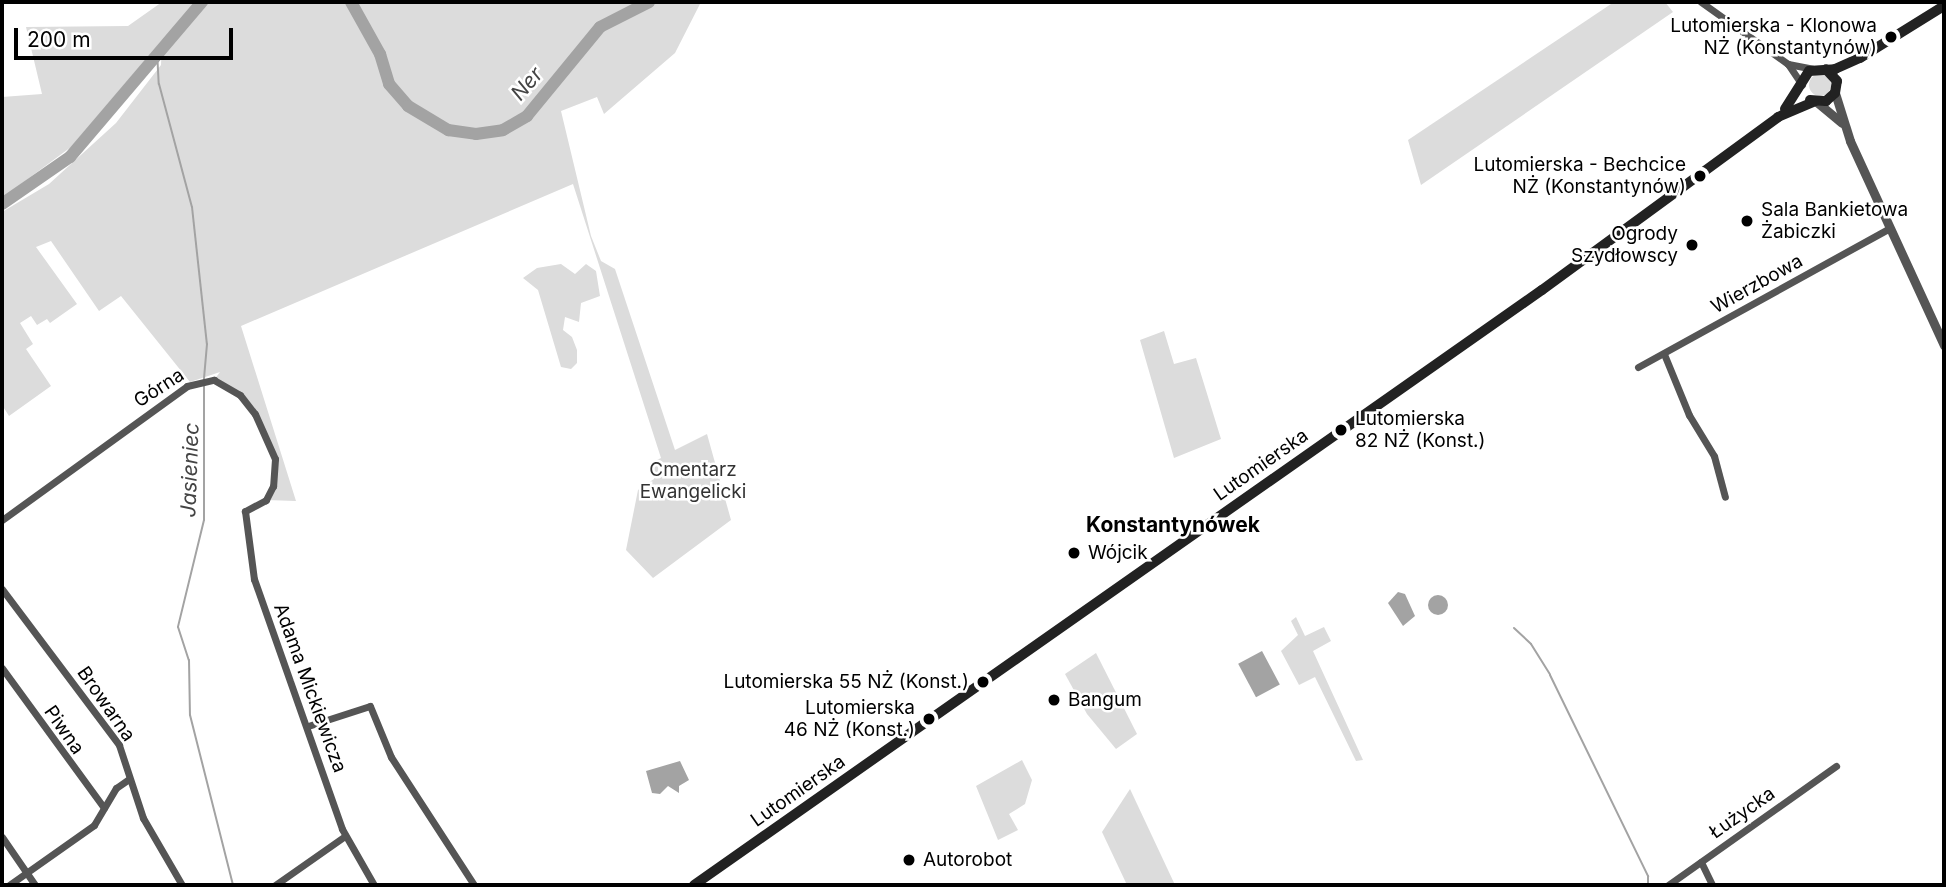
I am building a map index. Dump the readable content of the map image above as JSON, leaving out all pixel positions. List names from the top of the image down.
{
  "streets": {
    "main road": ["Lutomierska"],
    "street": [
      "Wierzbowa",
      "Górna",
      "Adama Mickiewicza",
      "Browarna",
      "Piwna",
      "Łużycka"
    ]
  },
  "crossings": [
    ["Górna", "Adama Mickiewicza"]
  ],
  "districts": ["Konstantynówek"],
  "water": ["Ner", "Jasieniec"],
  "parks": ["Cmentarz Ewangelicki"],
  "places": [
    "Lutomierska - Klonowa NŻ (Konstantynów)",
    "Lutomierska - Bechcice NŻ (Konstantynów)",
    "Sala Bankietowa Żabiczki",
    "Ogrody Szydłowscy",
    "Lutomierska 82 NŻ (Konst.)",
    "Wójcik",
    "Lutomierska 55 NŻ (Konst.)",
    "Bangum",
    "Lutomierska 46 NŻ (Konst.)",
    "Autorobot"
  ],
  "scale_bar": "200 m"
}
